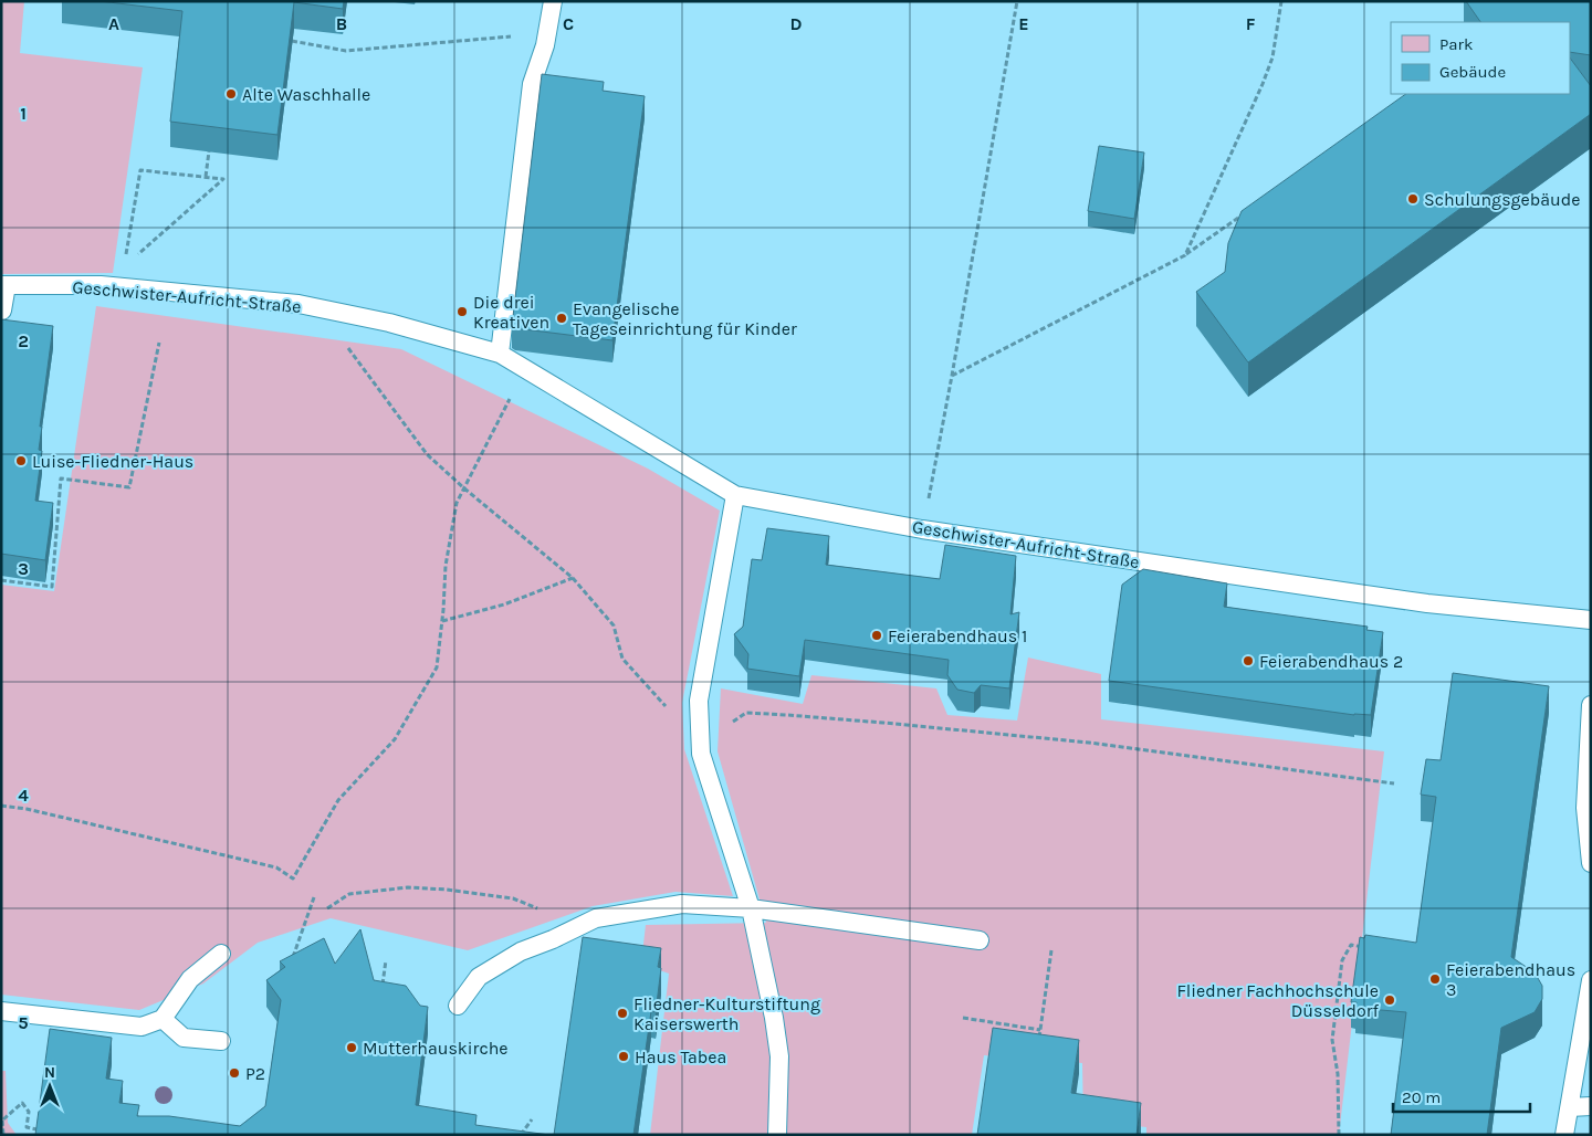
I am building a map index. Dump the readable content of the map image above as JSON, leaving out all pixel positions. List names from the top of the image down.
{
  "streets": {
    "lane": ["Geschwister-Aufricht-Straße"]
  },
  "places": [
    "Alte Waschhalle",
    "Schulungsgebäude",
    "Die drei Kreativen",
    "Evangelische Tageseinrichtung für Kinder",
    "Luise-Fliedner-Haus",
    "Feierabendhaus 1",
    "Feierabendhaus 2",
    "Feierabendhaus 3",
    "Fliedner Fachhochschule Düsseldorf",
    "Fliedner-Kulturstiftung Kaiserswerth",
    "Mutterhauskirche",
    "Haus Tabea",
    "P2"
  ],
  "legend": ["Park", "Gebäude"],
  "scale_bar": "20 m",
  "north": "top",
  "grid": {
    "columns": [
      "A",
      "B",
      "C",
      "D",
      "E",
      "F"
    ],
    "rows": [
      "1",
      "2",
      "3",
      "4",
      "5"
    ]
  }
}
